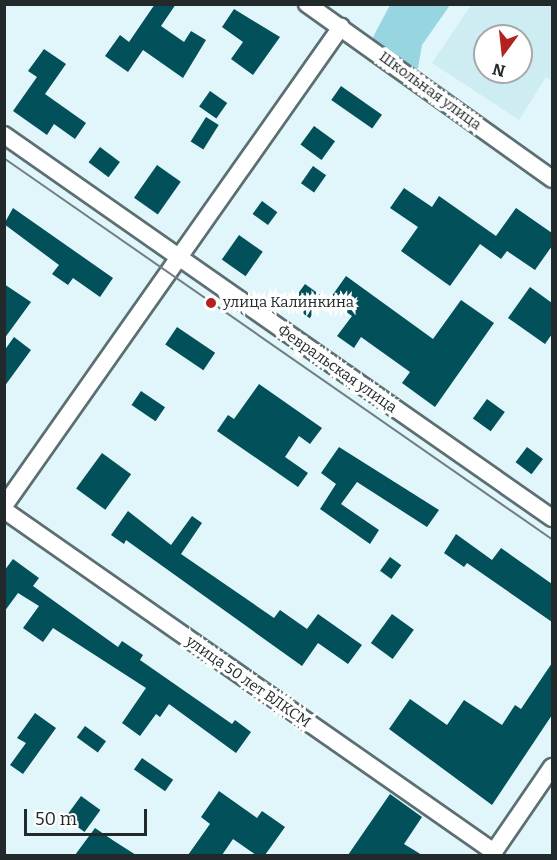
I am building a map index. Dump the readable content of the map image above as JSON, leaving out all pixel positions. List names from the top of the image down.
{
  "streets": {
    "street": ["Школьная улица", "Февральская улица", "улица 50 лет ВЛКСМ"]
  },
  "places": ["улица Калинкина"],
  "scale_bar": "50 m",
  "north": "bottom"
}
